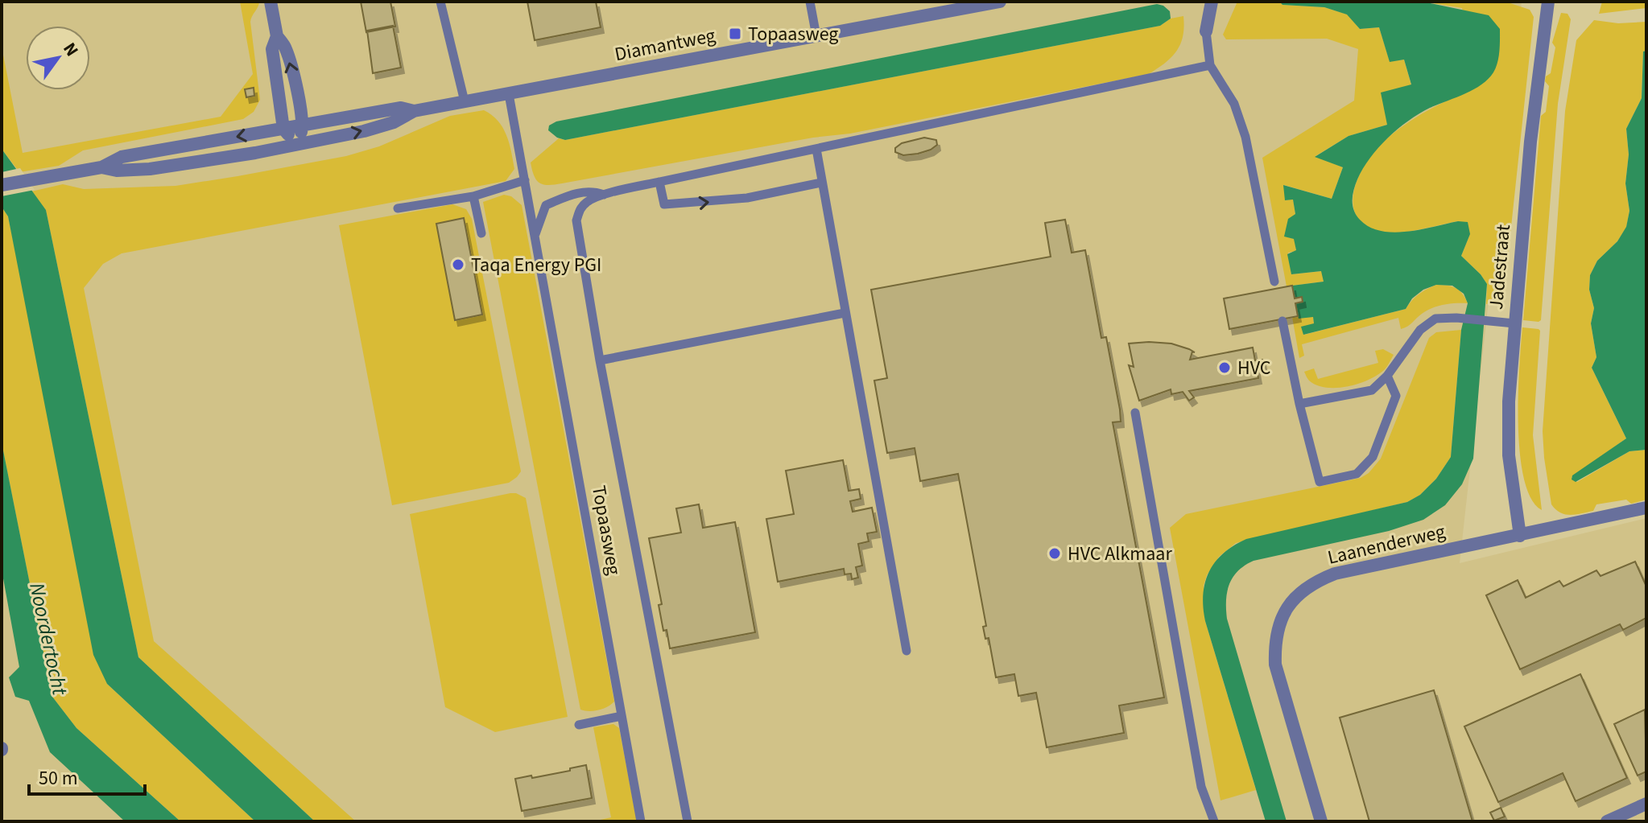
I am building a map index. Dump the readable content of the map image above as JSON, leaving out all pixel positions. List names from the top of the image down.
{
  "streets": {
    "street": ["Diamantweg", "Jadestraat", "Laanenderweg"],
    "lane": ["Topaasweg"]
  },
  "crossings": [
    ["Diamantweg", "Topaasweg"],
    ["Jadestraat", "Laanenderweg"]
  ],
  "water": ["Noordertocht"],
  "places": {
    "transit": ["Topaasweg"],
    "other": ["Taqa Energy PGI", "HVC", "HVC Alkmaar"]
  },
  "scale_bar": "50 m",
  "north": "top right"
}
